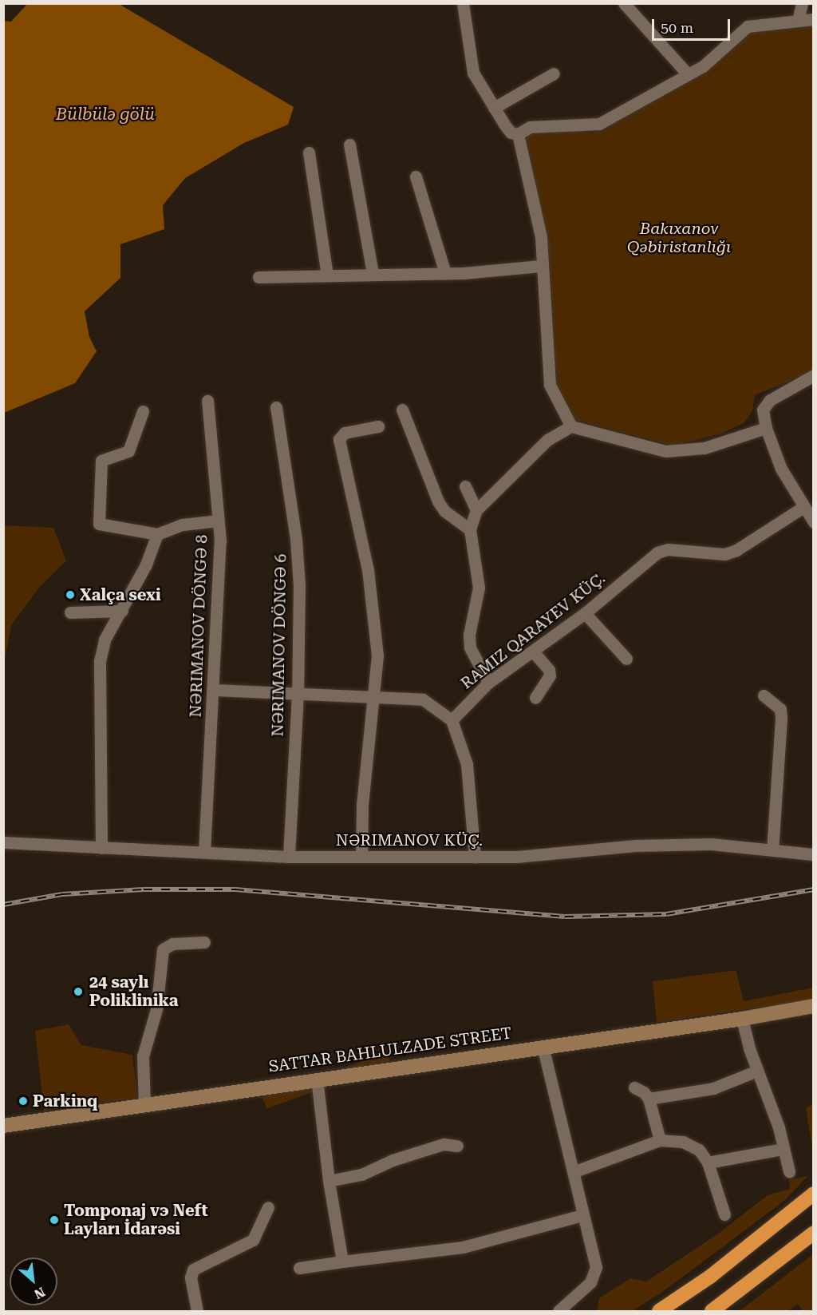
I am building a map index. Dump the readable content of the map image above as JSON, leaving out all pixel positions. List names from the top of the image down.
{
  "streets": {
    "main road": ["SATTAR BAHLULZADE STREET"],
    "street": [
      "NƏRIMANOV DÖNGƏ 8",
      "RAMIZ QARAYEV KÜÇ.",
      "NƏRIMANOV DÖNGƏ 6",
      "NƏRIMANOV KÜÇ."
    ]
  },
  "crossings": [
    ["NƏRIMANOV DÖNGƏ 8", "NƏRIMANOV KÜÇ."],
    ["NƏRIMANOV DÖNGƏ 6", "NƏRIMANOV KÜÇ."]
  ],
  "water": ["Bülbülə gölü"],
  "parks": ["Bakıxanov Qəbiristanlığı"],
  "places": [
    "Xalça sexi",
    "24 saylı Poliklinika",
    "Parkinq",
    "Tomponaj vэ Neft Layları İdarəsi"
  ],
  "scale_bar": "50 m",
  "north": "bottom right"
}
